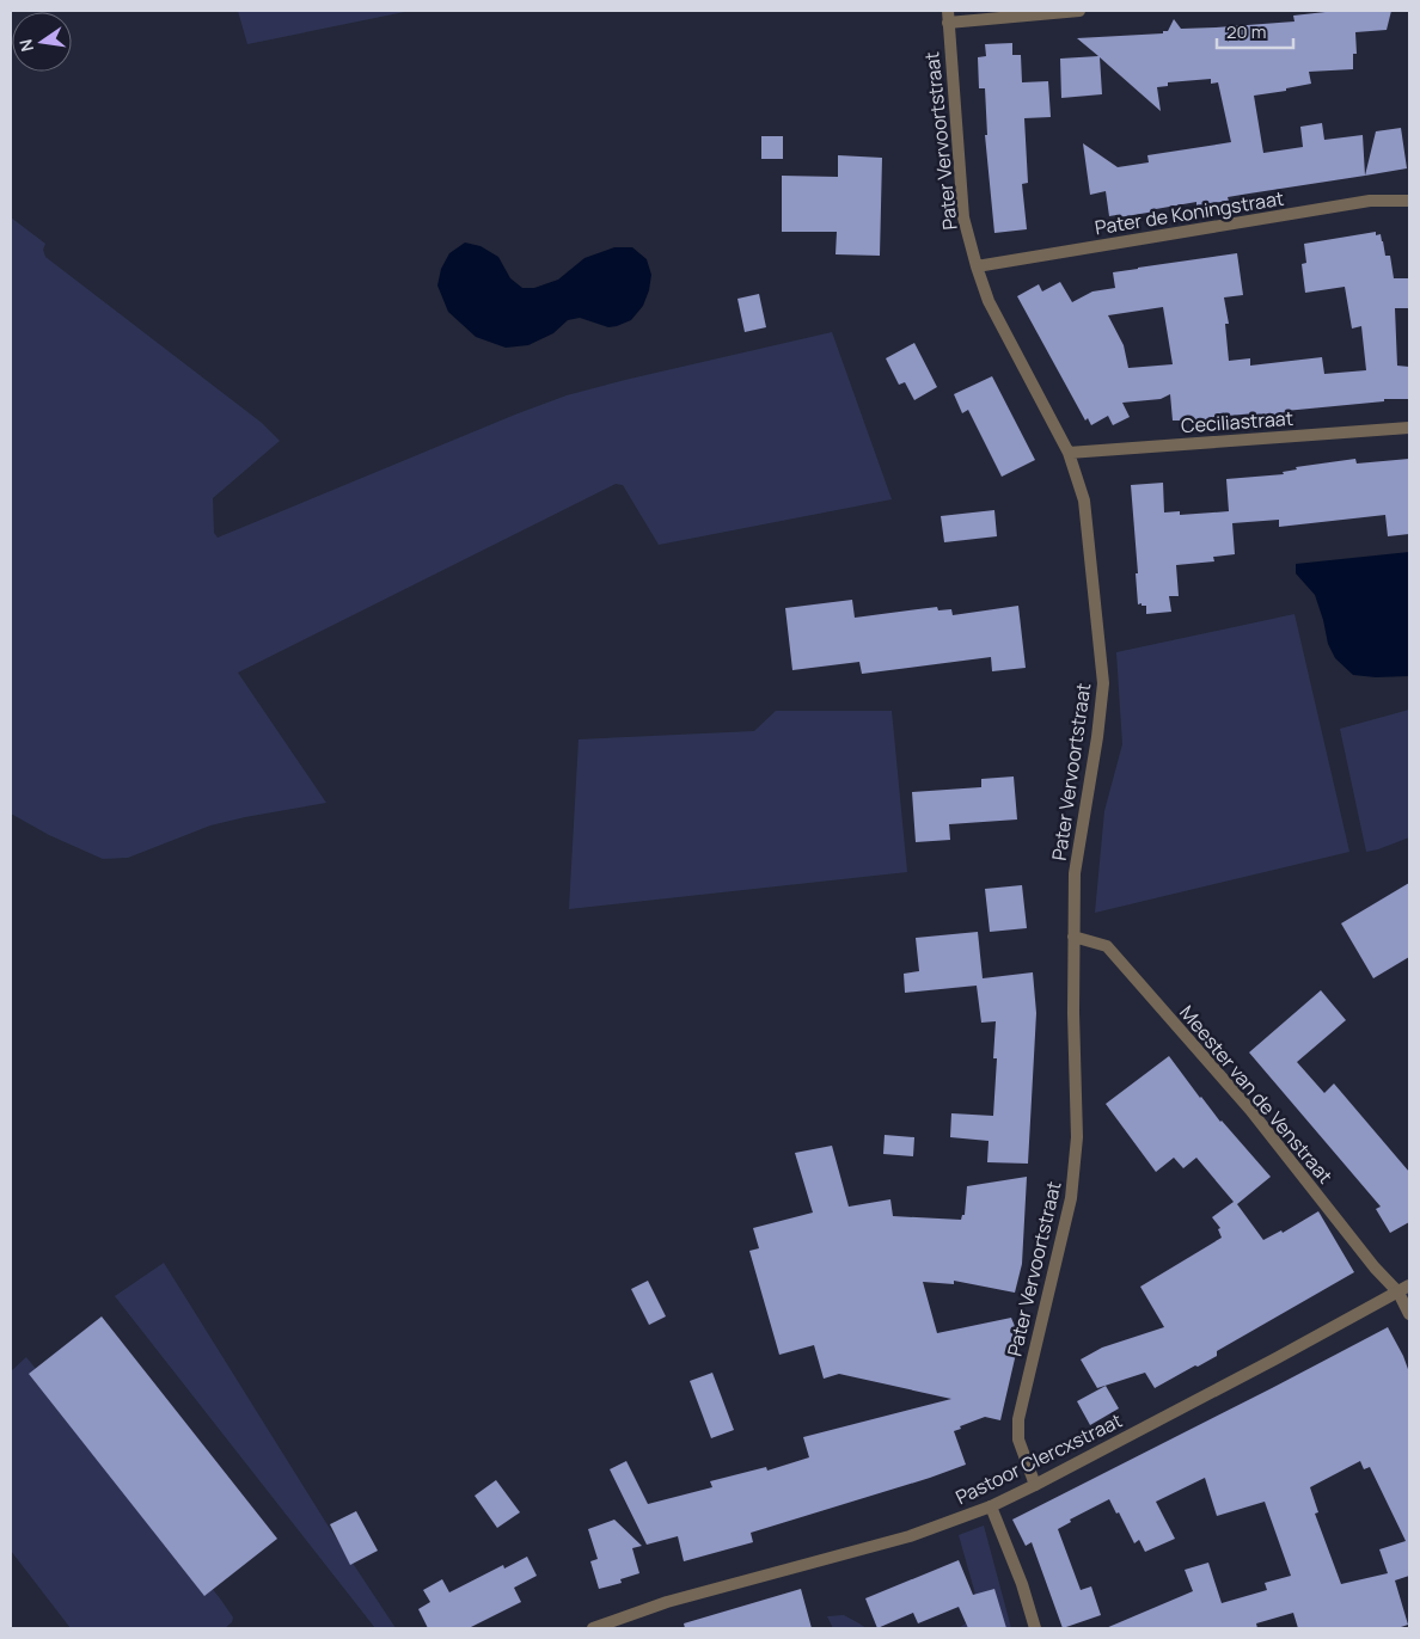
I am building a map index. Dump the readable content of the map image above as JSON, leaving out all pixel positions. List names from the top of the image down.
{
  "streets": {
    "street": [
      "Pater Vervoortstraat",
      "Pater de Koningstraat",
      "Ceciliastraat",
      "Meester van de Venstraat",
      "Pastoor Clercxstraat"
    ]
  },
  "crossings": [
    ["Pater Vervoortstraat", "Pater de Koningstraat"],
    ["Pater Vervoortstraat", "Ceciliastraat"],
    ["Pater Vervoortstraat", "Meester van de Venstraat"],
    ["Pater Vervoortstraat", "Pastoor Clercxstraat"],
    ["Meester van de Venstraat", "Pastoor Clercxstraat"]
  ],
  "scale_bar": "20 m",
  "north": "left"
}
